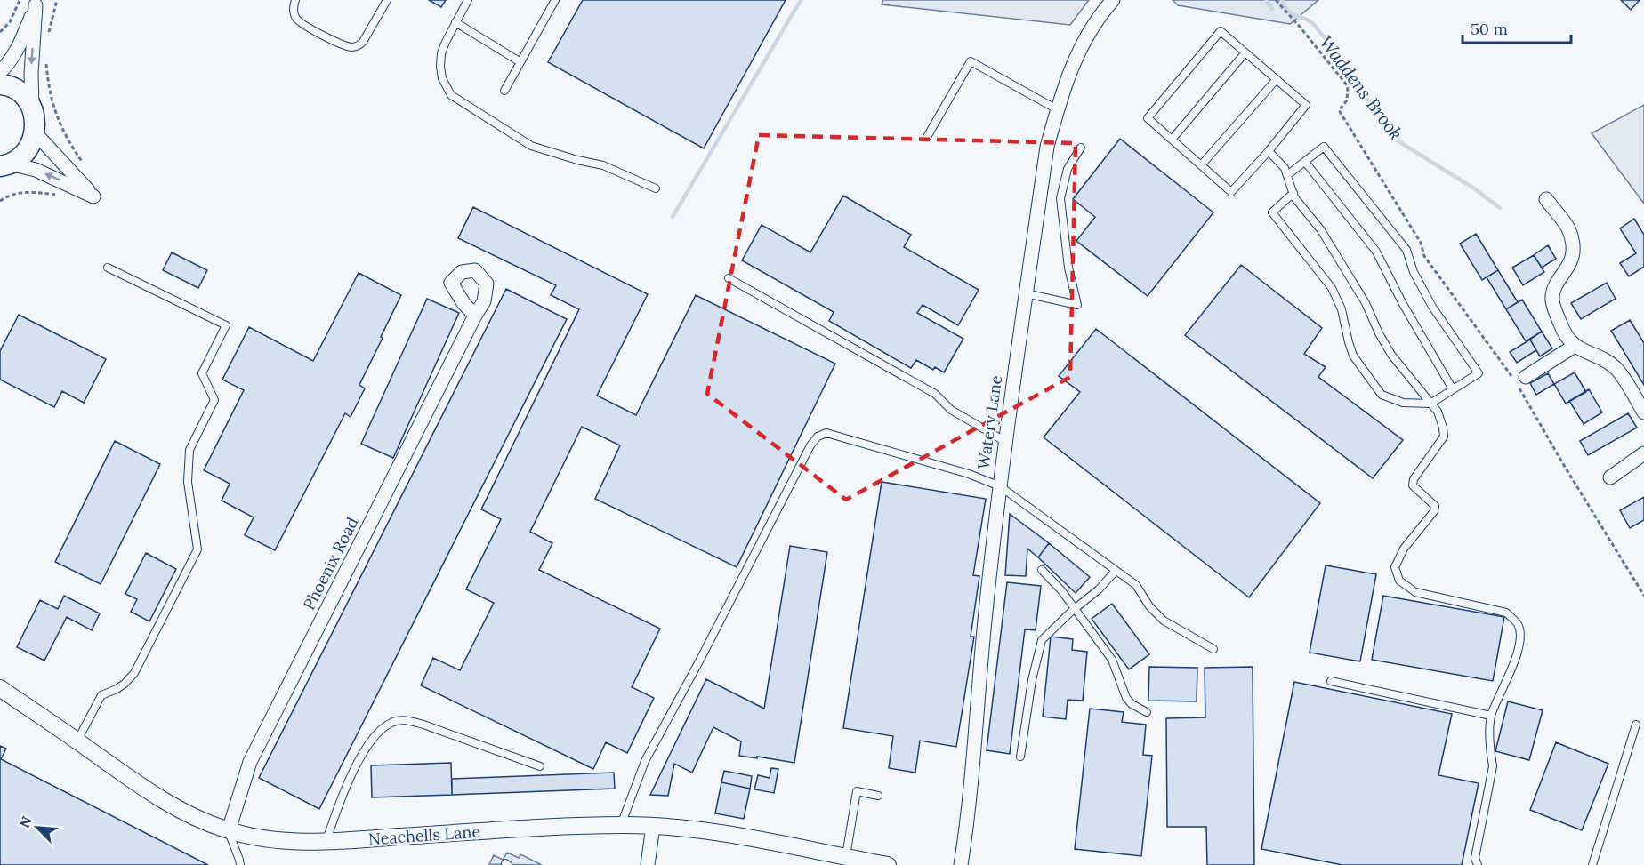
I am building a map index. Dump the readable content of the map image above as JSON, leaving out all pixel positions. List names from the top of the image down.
{
  "streets": {
    "street": ["Watery Lane", "Phoenix Road", "Neachells Lane"]
  },
  "crossings": [
    ["Phoenix Road", "Neachells Lane"]
  ],
  "water": ["Waddens Brook"],
  "scale_bar": "50 m",
  "north": "top left"
}
